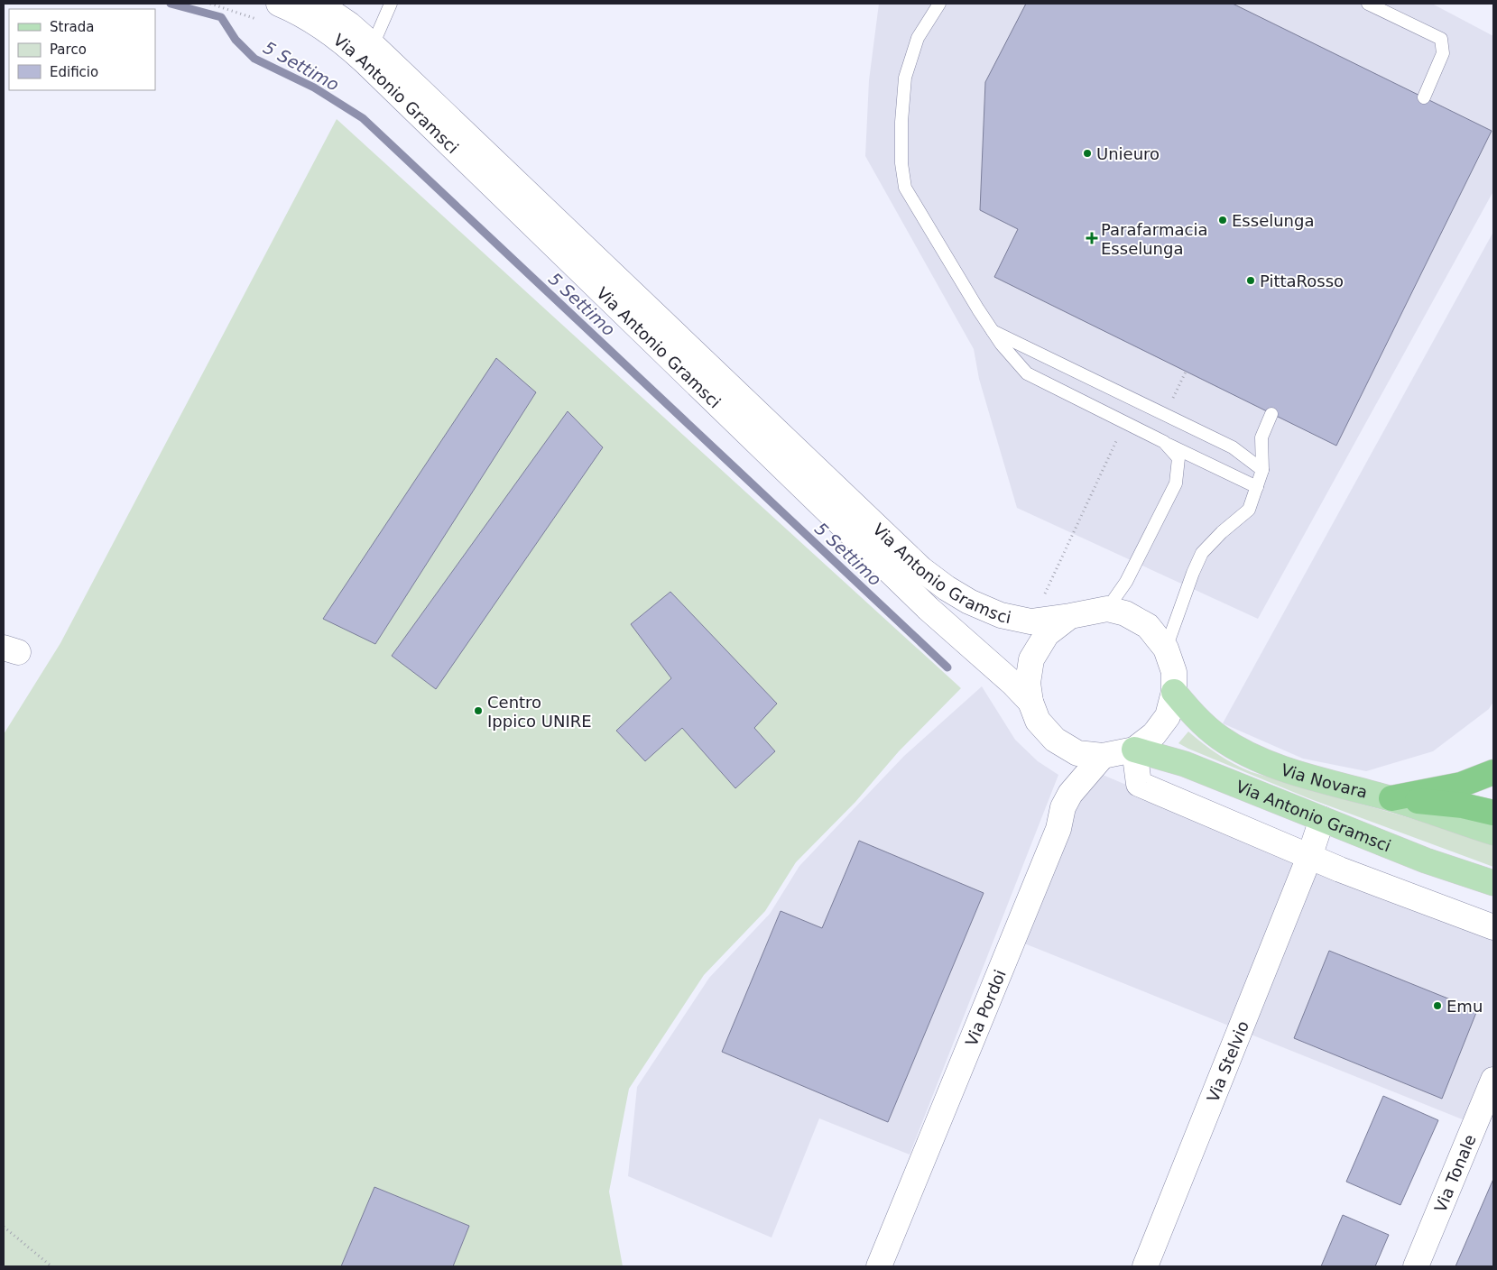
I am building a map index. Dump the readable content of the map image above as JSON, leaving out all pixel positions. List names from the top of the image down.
{
  "streets": {
    "main road": [
      "Via Antonio Gramsci",
      "Via Novara",
      "Via Pordoi",
      "Via Stelvio",
      "Via Tonale"
    ]
  },
  "crossings": [
    ["Via Antonio Gramsci", "Via Novara"],
    ["Via Antonio Gramsci", "Via Pordoi"],
    ["Via Antonio Gramsci", "Via Stelvio"],
    ["Via Novara", "Via Pordoi"]
  ],
  "water": ["5 Settimo"],
  "places": {
    "other": [
      "Unieuro",
      "Esselunga",
      "PittaRosso",
      "Centro Ippico UNIRE",
      "Emu"
    ],
    "health": ["Parafarmacia Esselunga"]
  },
  "legend": ["Strada", "Parco", "Edificio"]
}
